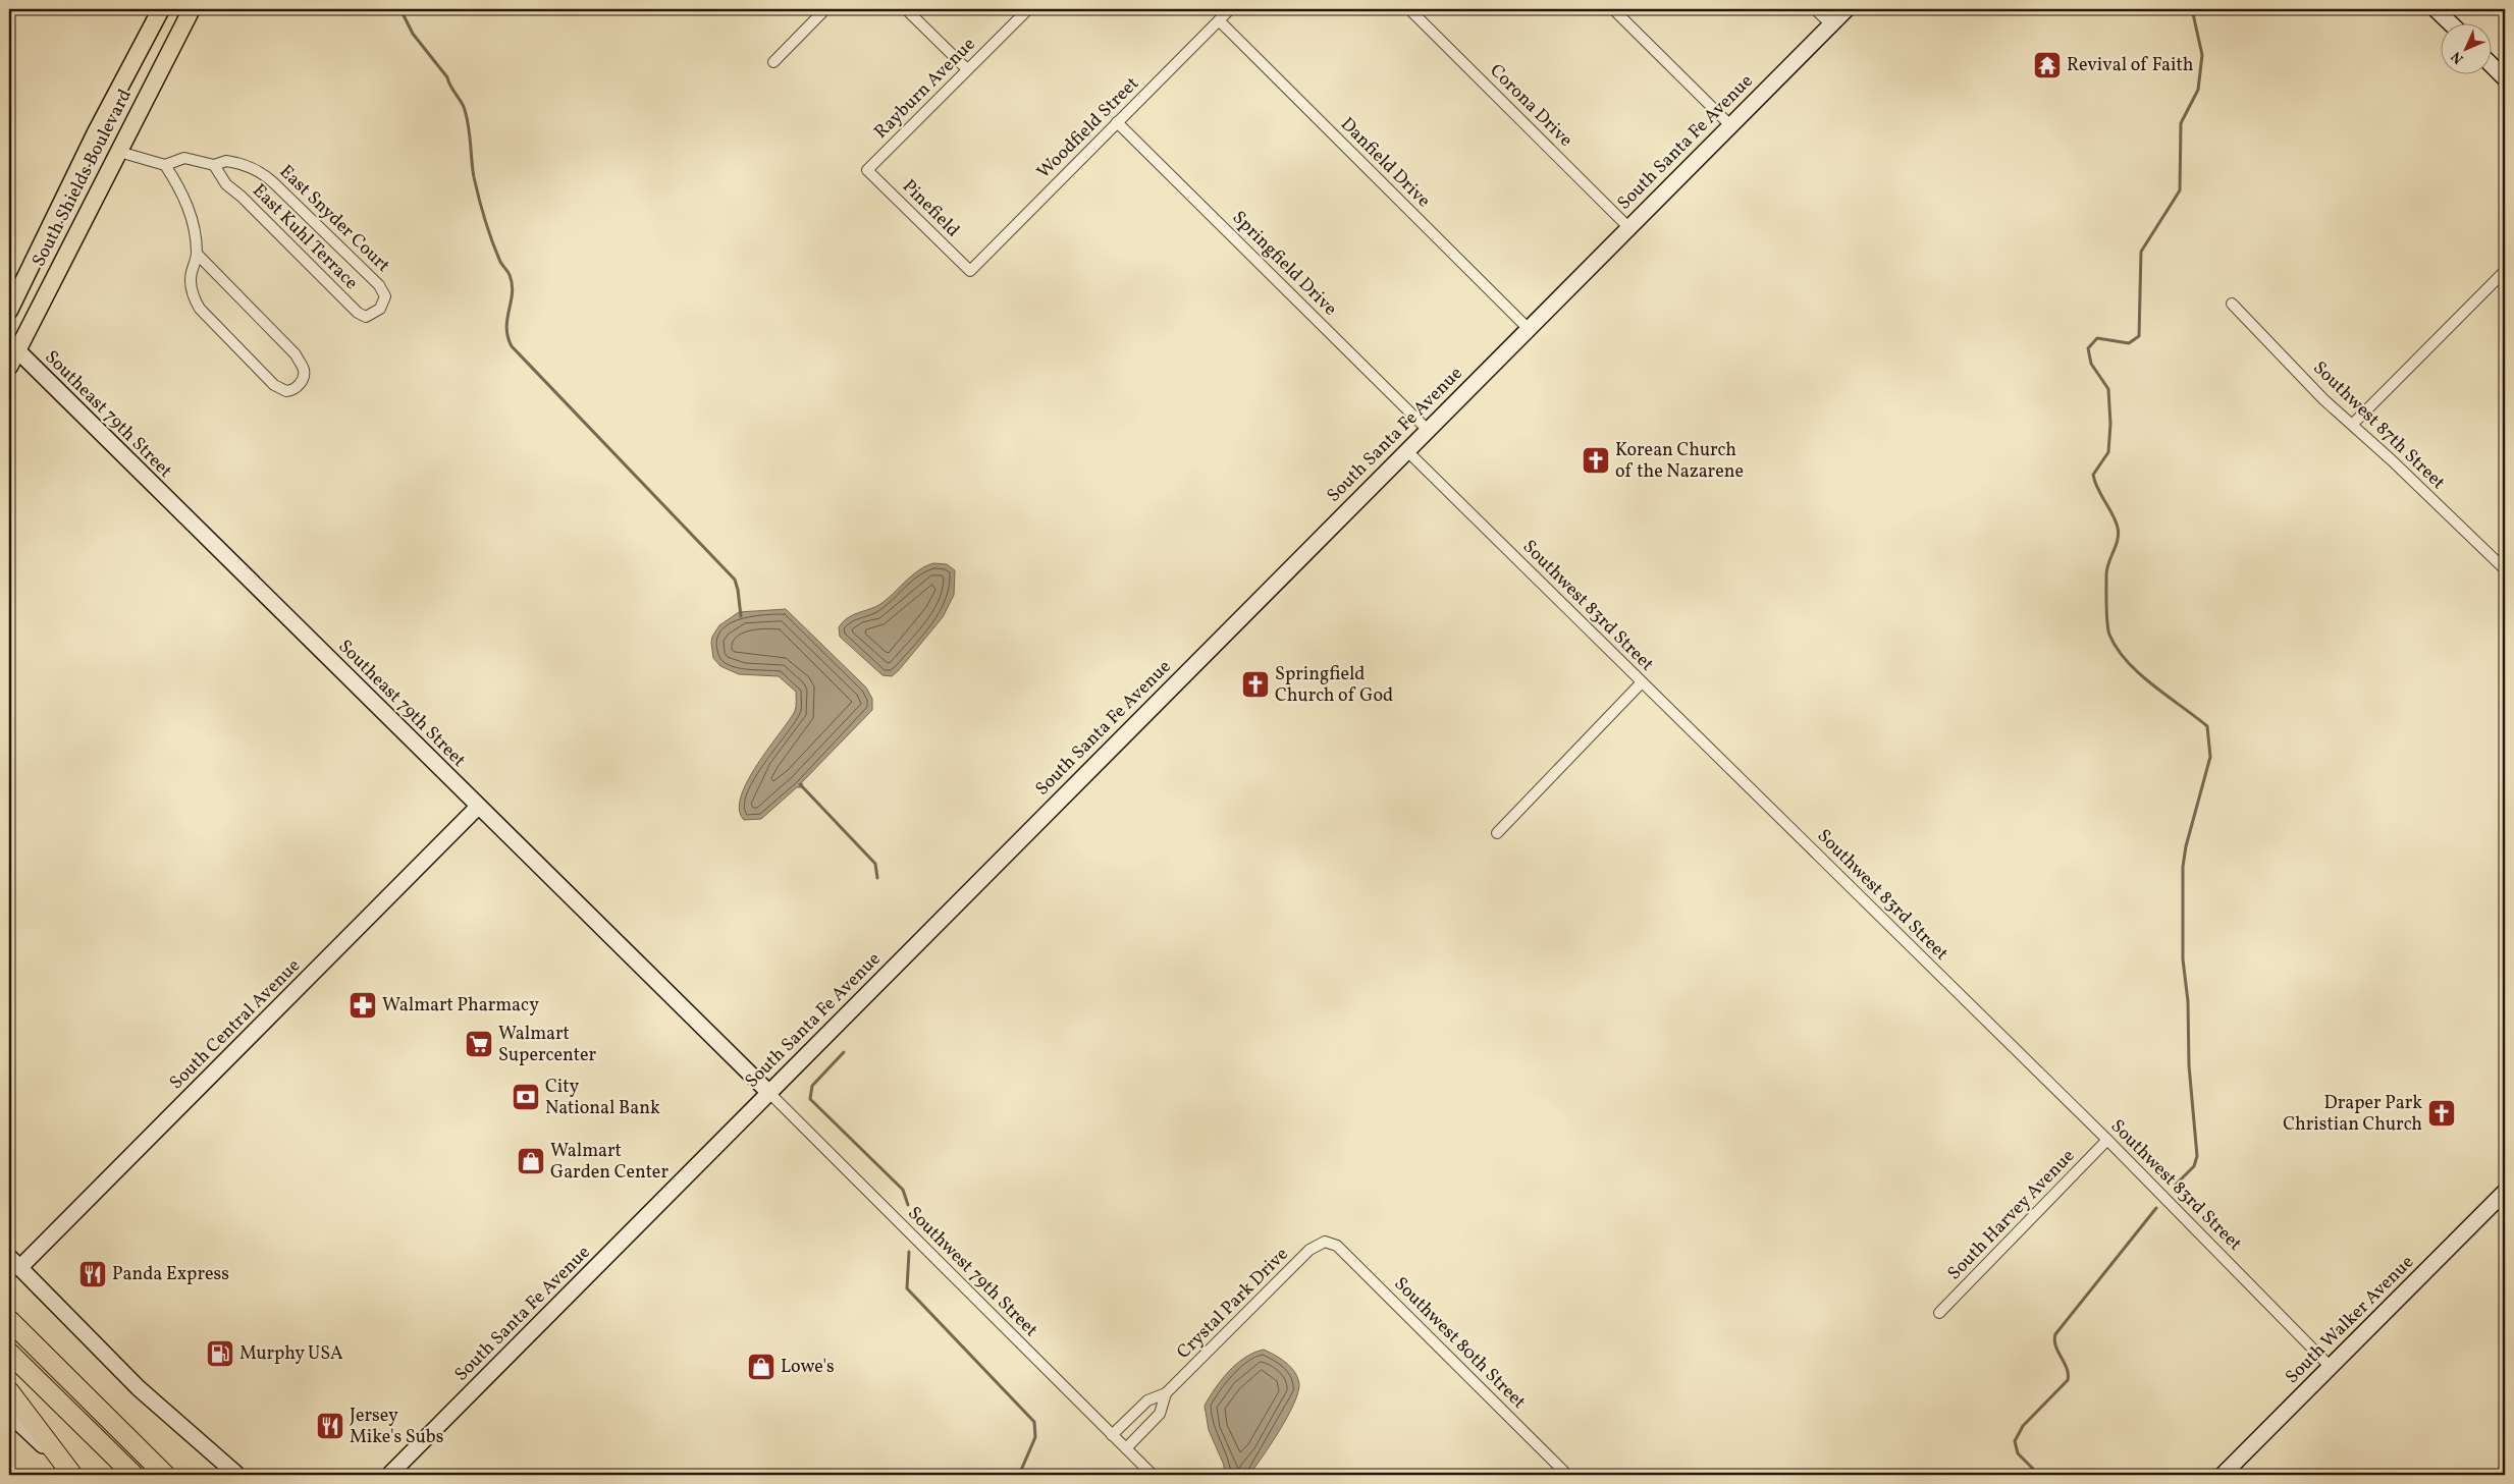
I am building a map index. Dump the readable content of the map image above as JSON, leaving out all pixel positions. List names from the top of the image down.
{
  "streets": {
    "main road": [
      "South Santa Fe Avenue",
      "South Shields Boulevard",
      "Southeast 79th Street",
      "South Central Avenue",
      "South Walker Avenue"
    ],
    "street": [
      "Rayburn Avenue",
      "Corona Drive",
      "Woodfield Street",
      "Danfield Drive",
      "Pinefield",
      "East Snyder Court",
      "East Kuhl Terrace",
      "Springfield Drive",
      "Southwest 87th Street",
      "Southwest 83rd Street",
      "South Harvey Avenue",
      "Southwest 79th Street",
      "Crystal Park Drive",
      "Southwest 80th Street"
    ]
  },
  "crossings": [
    ["Rayburn Avenue", "Pinefield"],
    ["Corona Drive", "South Santa Fe Avenue"],
    ["Woodfield Street", "Danfield Drive"],
    ["Woodfield Street", "Pinefield"],
    ["Woodfield Street", "Springfield Drive"],
    ["South Santa Fe Avenue", "Danfield Drive"],
    ["South Santa Fe Avenue", "Springfield Drive"],
    ["South Santa Fe Avenue", "Southeast 79th Street"],
    ["South Santa Fe Avenue", "Southwest 83rd Street"],
    ["South Santa Fe Avenue", "Southwest 79th Street"],
    ["South Shields Boulevard", "Southeast 79th Street"],
    ["East Snyder Court", "East Kuhl Terrace"],
    ["Southeast 79th Street", "South Central Avenue"],
    ["Southeast 79th Street", "Southwest 79th Street"],
    ["Southwest 83rd Street", "South Harvey Avenue"],
    ["Southwest 83rd Street", "South Walker Avenue"],
    ["Southwest 79th Street", "Crystal Park Drive"],
    ["Crystal Park Drive", "Southwest 80th Street"]
  ],
  "places": {
    "temple": ["Revival of Faith"],
    "church": ["Korean Church of the Nazarene", "Springfield Church of God", "Draper Park Christian Church"],
    "pharmacy": ["Walmart Pharmacy"],
    "supermarket": ["Walmart Supercenter"],
    "bank": ["City National Bank"],
    "shop": ["Walmart Garden Center", "Lowe's"],
    "restaurant": ["Panda Express", "Jersey Mike's Subs"],
    "fuel station": ["Murphy USA"]
  },
  "north": "bottom left"
}
